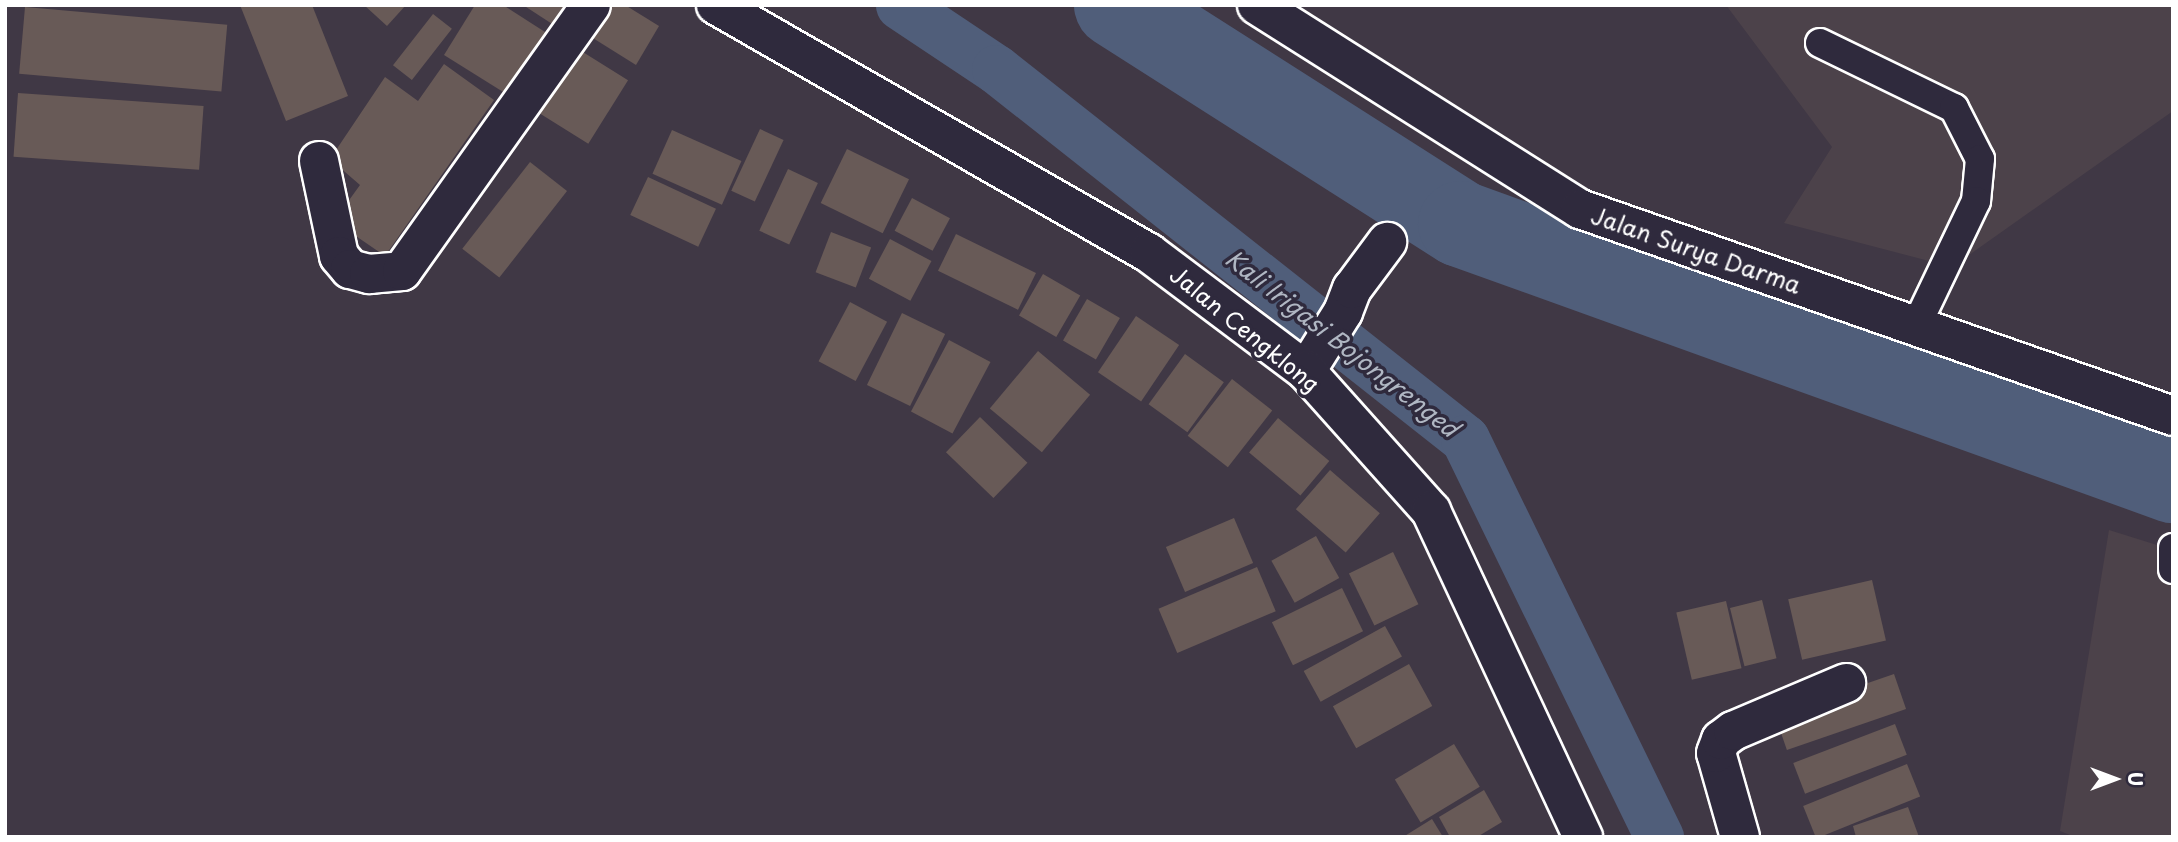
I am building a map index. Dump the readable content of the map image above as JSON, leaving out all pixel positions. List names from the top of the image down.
{
  "streets": {
    "main road": ["Jalan Surya Darma", "Jalan Cengklong"]
  },
  "water": ["Kali Irigasi Bojongrenged"],
  "north": "right"
}
